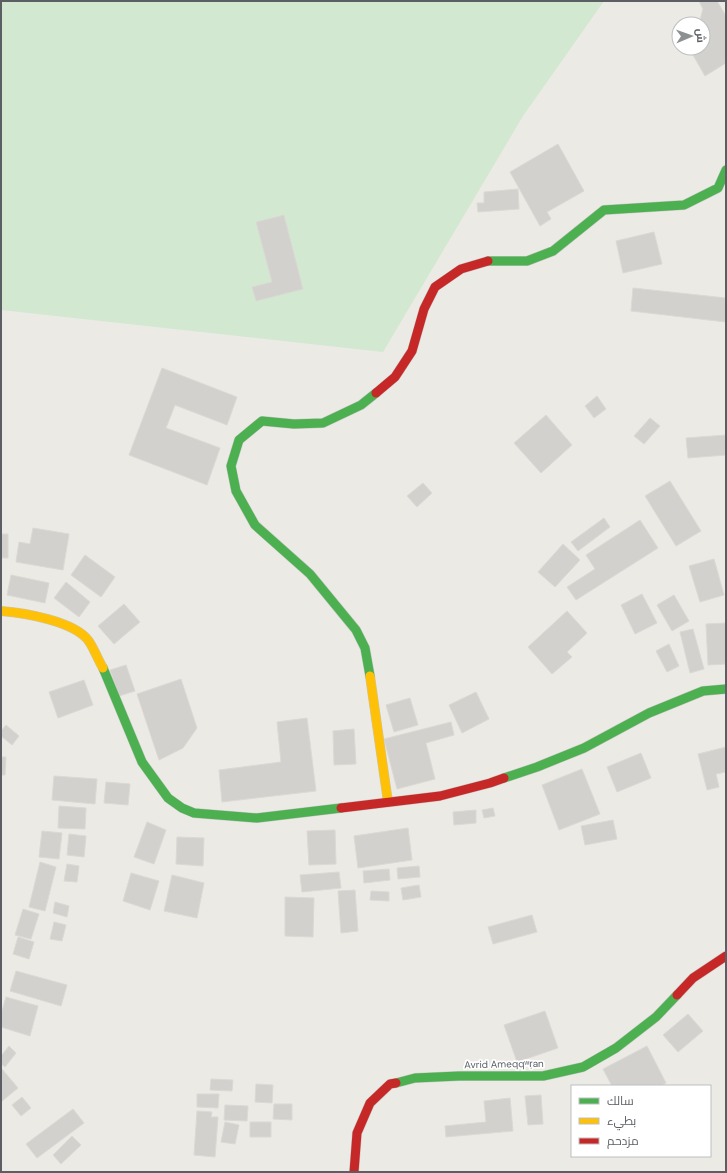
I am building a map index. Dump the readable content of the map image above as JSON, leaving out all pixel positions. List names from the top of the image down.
{
  "streets": {
    "street": ["Avrid Ameqqʷṛan"]
  },
  "legend": ["سالك", "بطيء", "مزدحم"],
  "north": "right"
}
